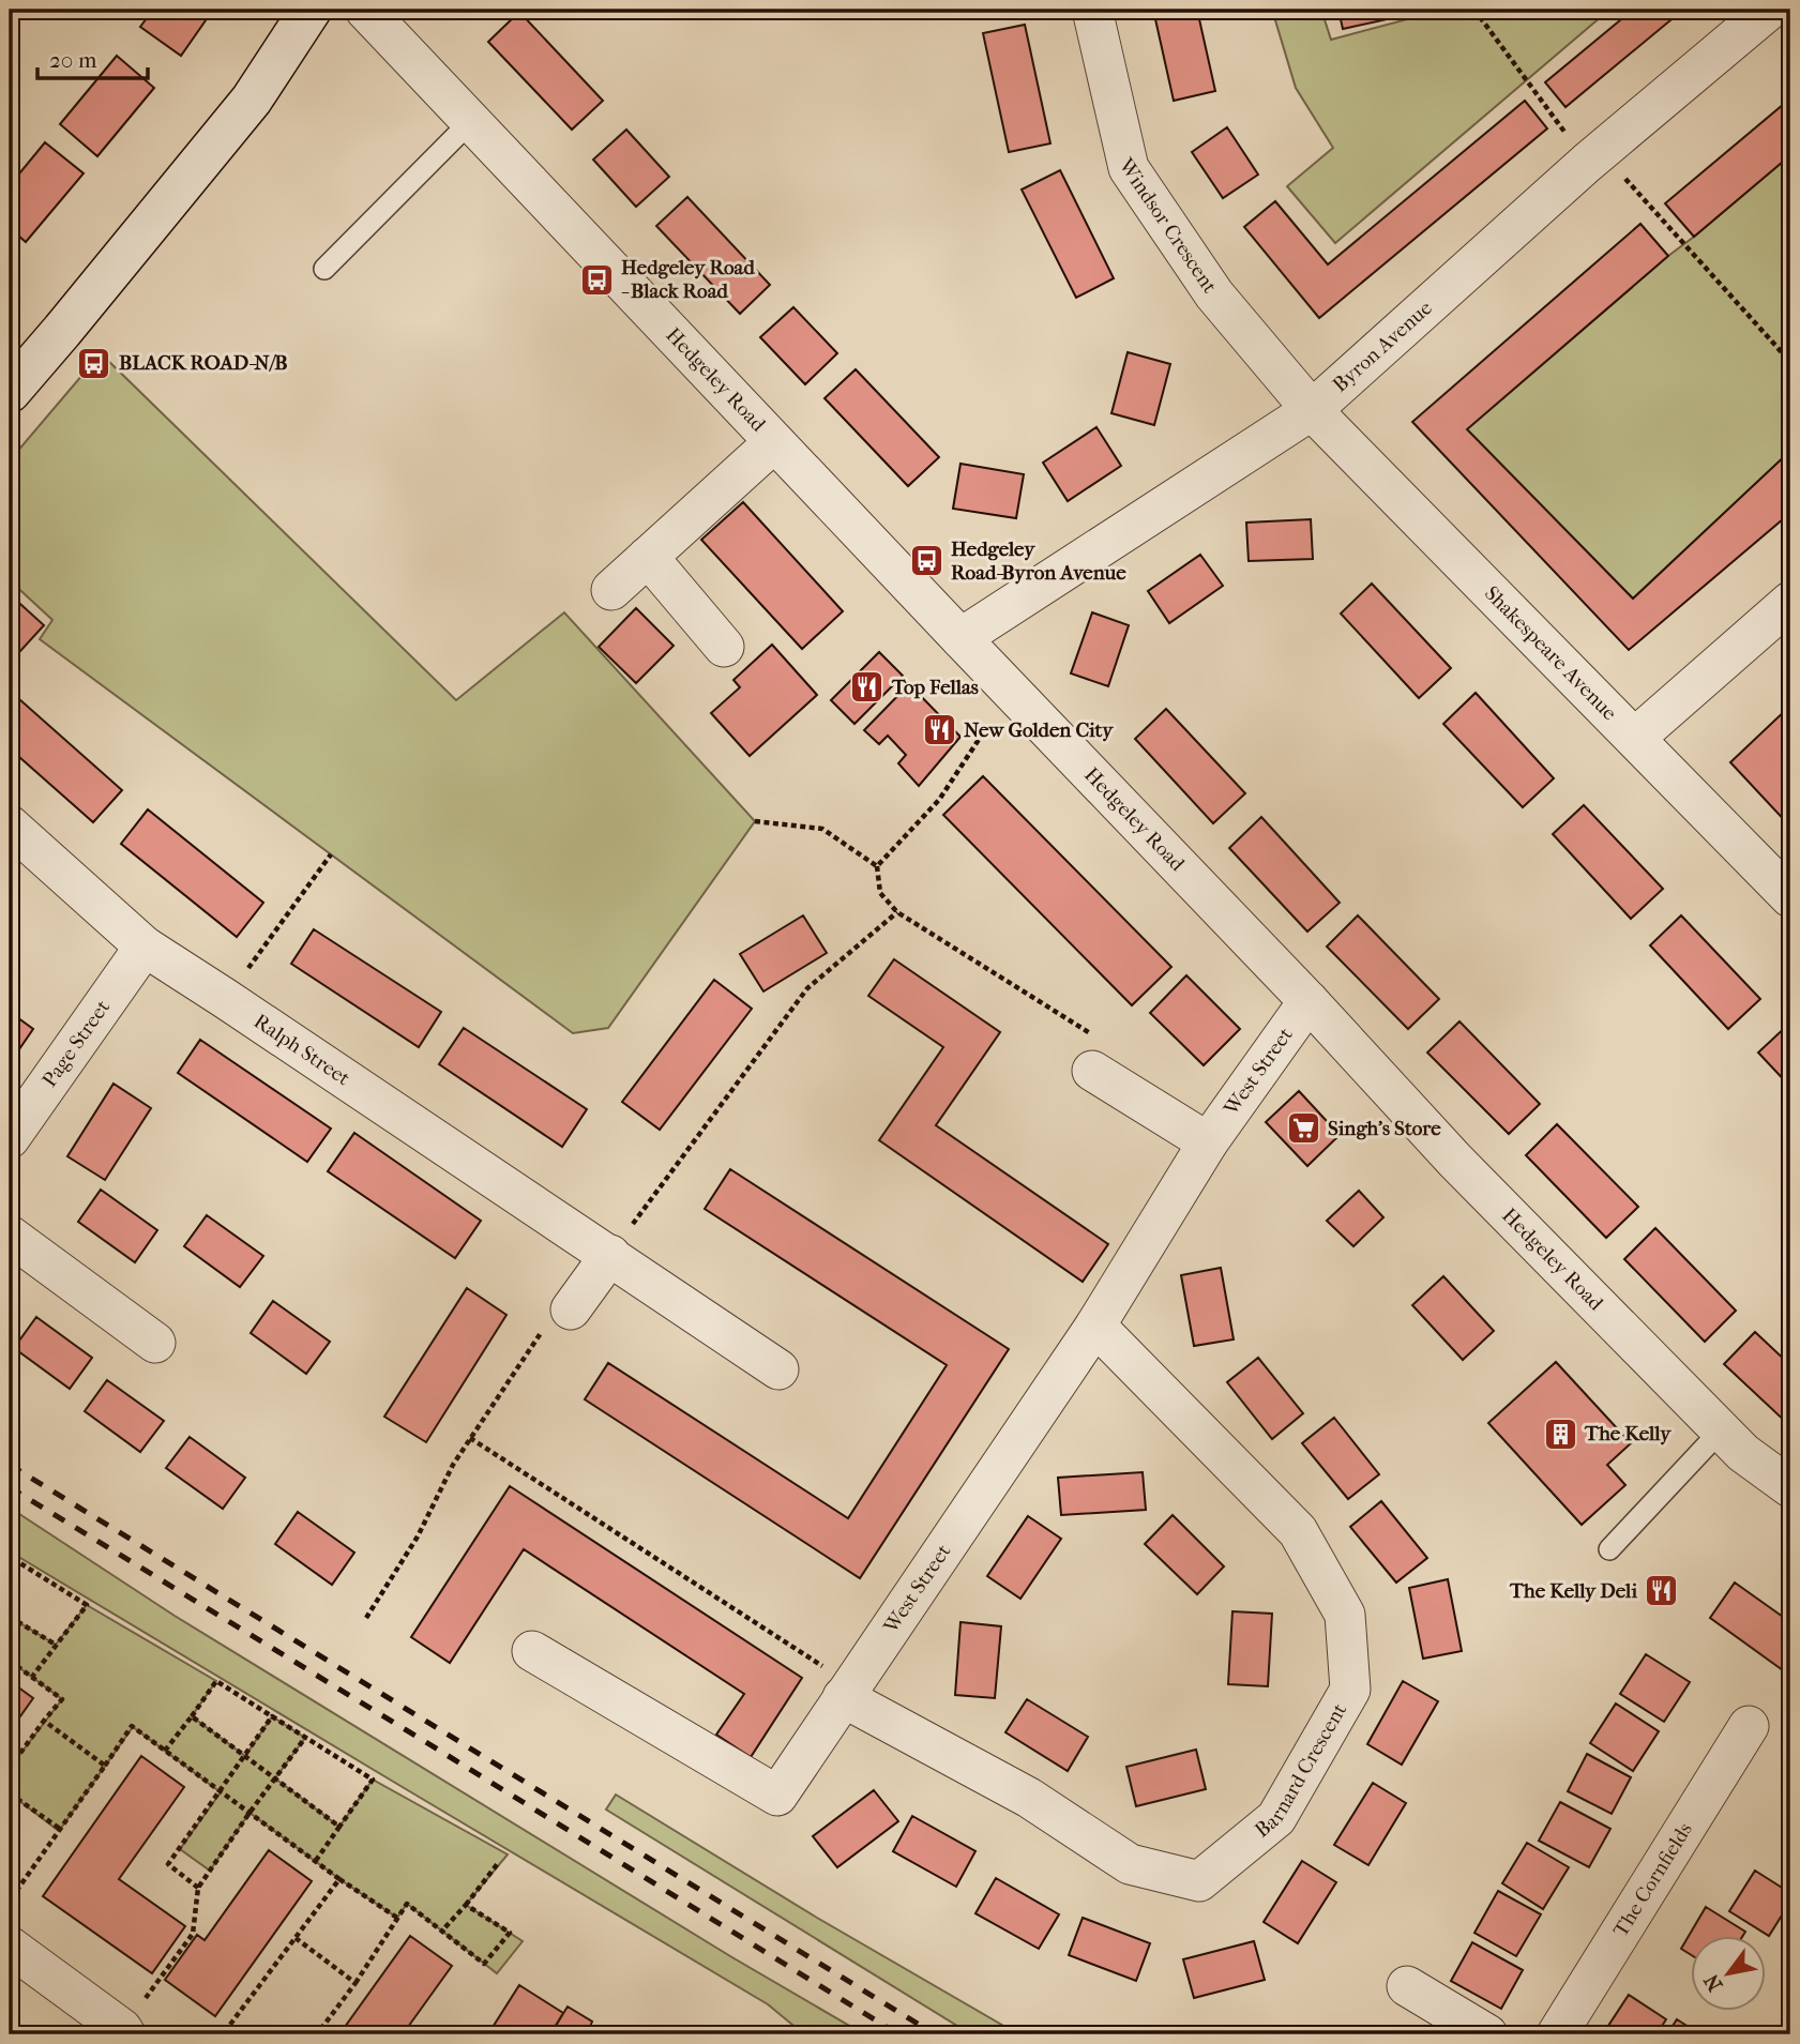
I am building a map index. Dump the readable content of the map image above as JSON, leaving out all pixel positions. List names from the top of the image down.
{
  "streets": {
    "street": [
      "Windsor Crescent",
      "Byron Avenue",
      "Hedgeley Road",
      "Shakespeare Avenue",
      "Page Street",
      "Ralph Street",
      "West Street",
      "Barnard Crescent",
      "The Cornfields"
    ]
  },
  "crossings": [
    ["Windsor Crescent", "Byron Avenue"],
    ["Windsor Crescent", "Shakespeare Avenue"],
    ["Byron Avenue", "Hedgeley Road"],
    ["Byron Avenue", "Shakespeare Avenue"],
    ["Hedgeley Road", "West Street"],
    ["Page Street", "Ralph Street"],
    ["West Street", "Barnard Crescent"]
  ],
  "places": {
    "bus stop": ["Hedgeley Road - Black Road", "BLACK ROAD-N/B", "Hedgeley Road-Byron Avenue"],
    "restaurant": ["Top Fellas", "New Golden City", "The Kelly Deli"],
    "supermarket": ["Singh’s Store"],
    "building": ["The Kelly"]
  },
  "scale_bar": "20 m",
  "north": "bottom left"
}
